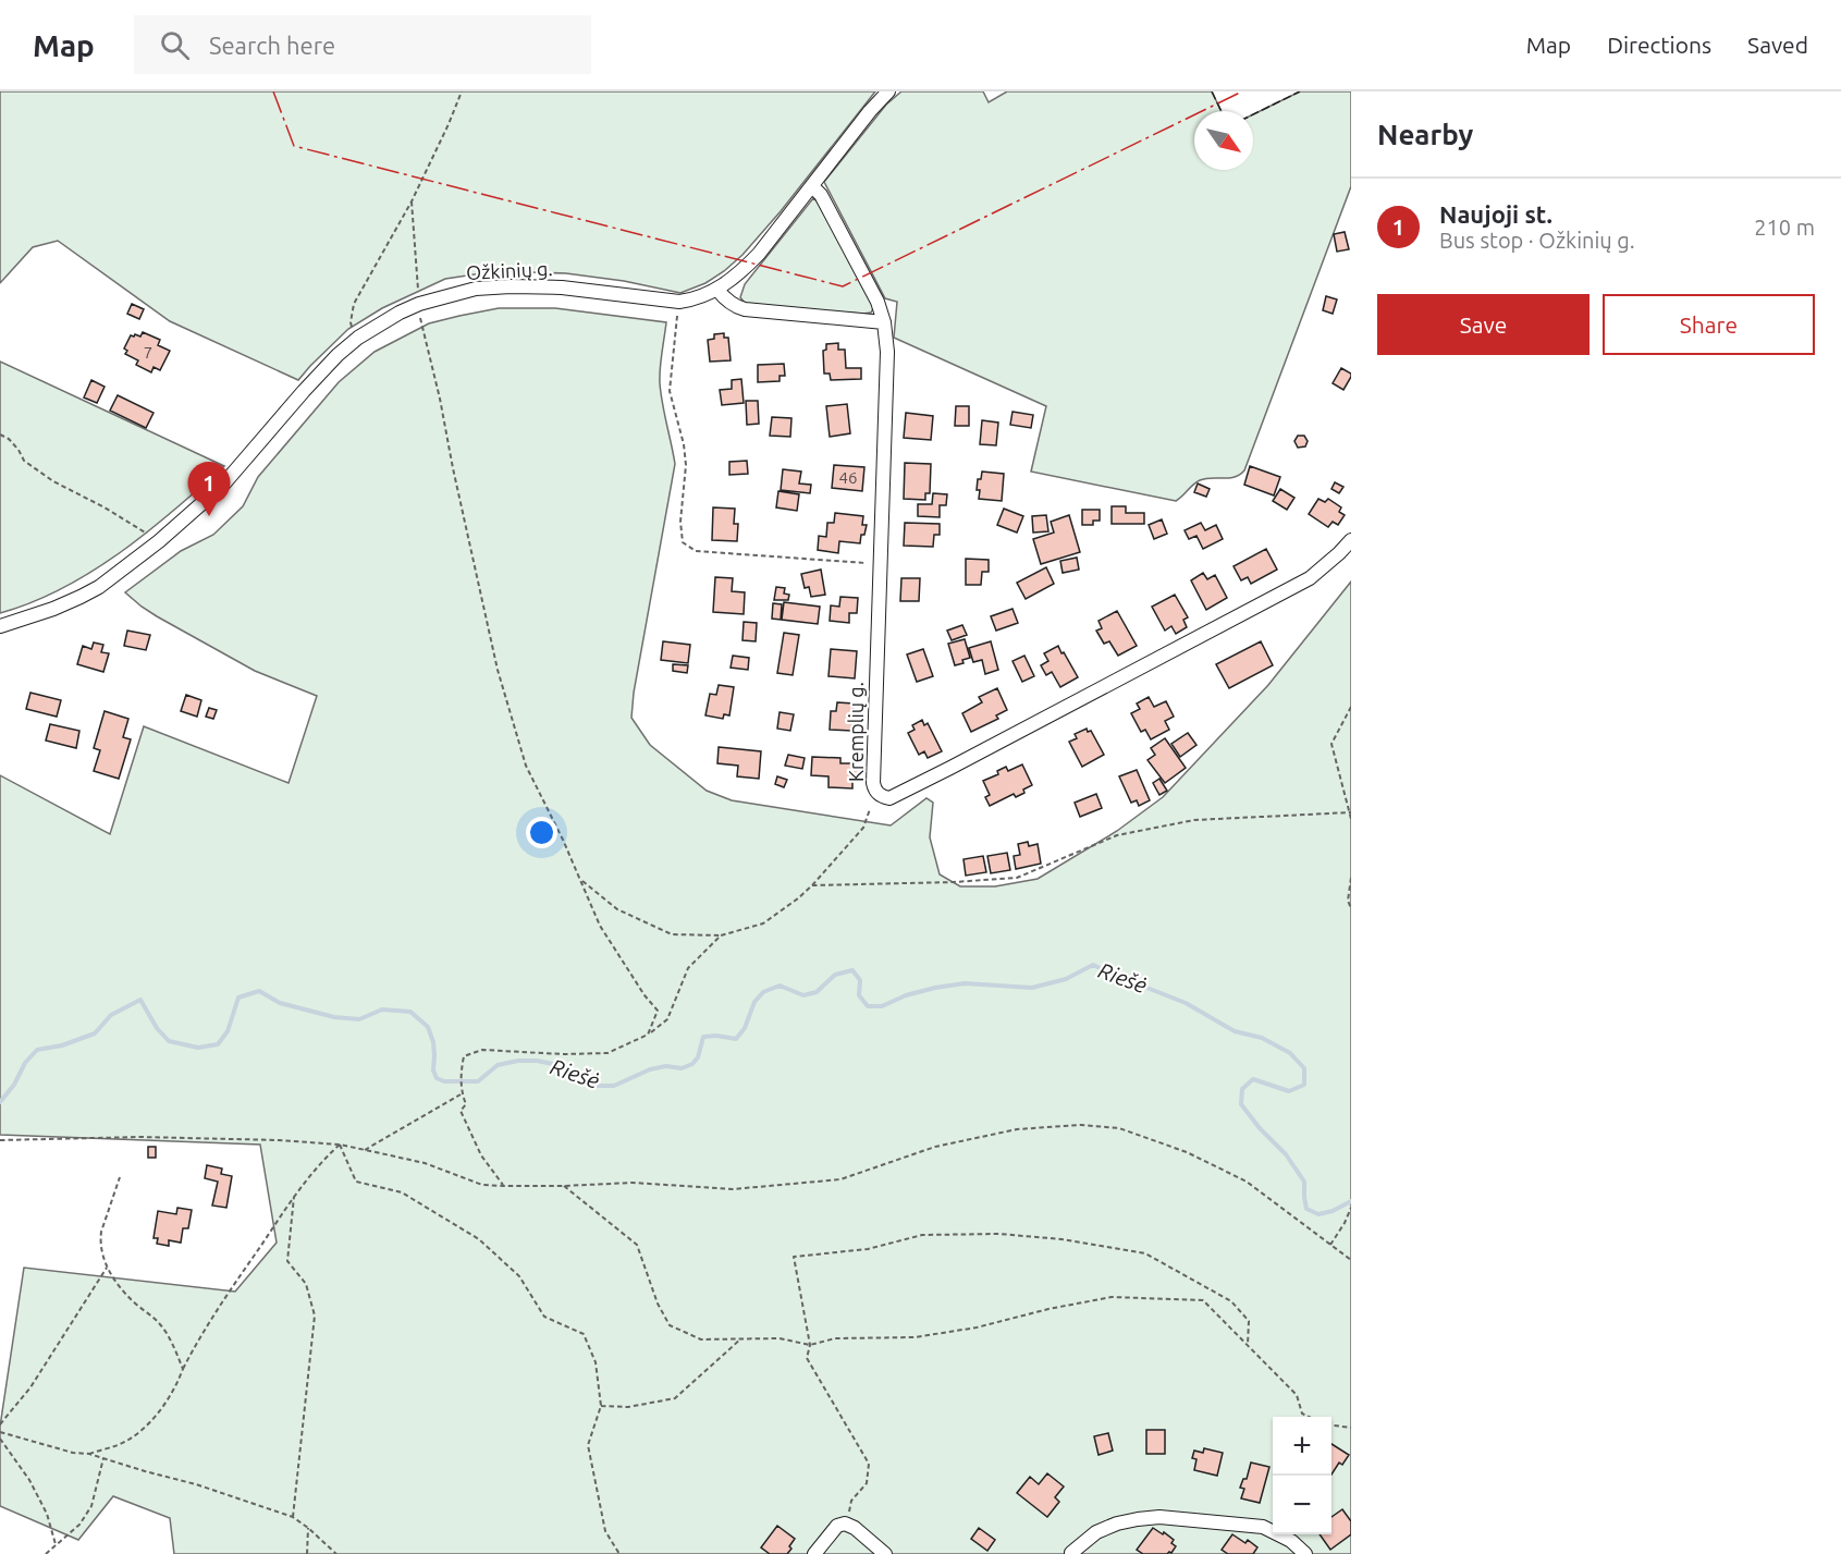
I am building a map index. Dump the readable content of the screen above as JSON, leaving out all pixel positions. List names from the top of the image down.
{
  "streets": {
    "street": ["Ožkinių g.", "Kremplių g."]
  },
  "crossings": [
    ["Ožkinių g.", "Kremplių g."]
  ],
  "water": ["Riešė"],
  "house_numbers": ["7", "46"],
  "north": "bottom right",
  "page": {
    "header": "Map",
    "search": "Search here",
    "nav": ["Map", "Directions", "Saved"],
    "heading": "Nearby",
    "list": [
      {
        "mark": "1",
        "name": "Naujoji st.",
        "note": "Bus stop · Ožkinių g.",
        "value": "210 m"
      }
    ],
    "buttons": ["Save", "Share"],
    "pins": "1",
    "map_buttons": ["+", "−"]
  }
}
